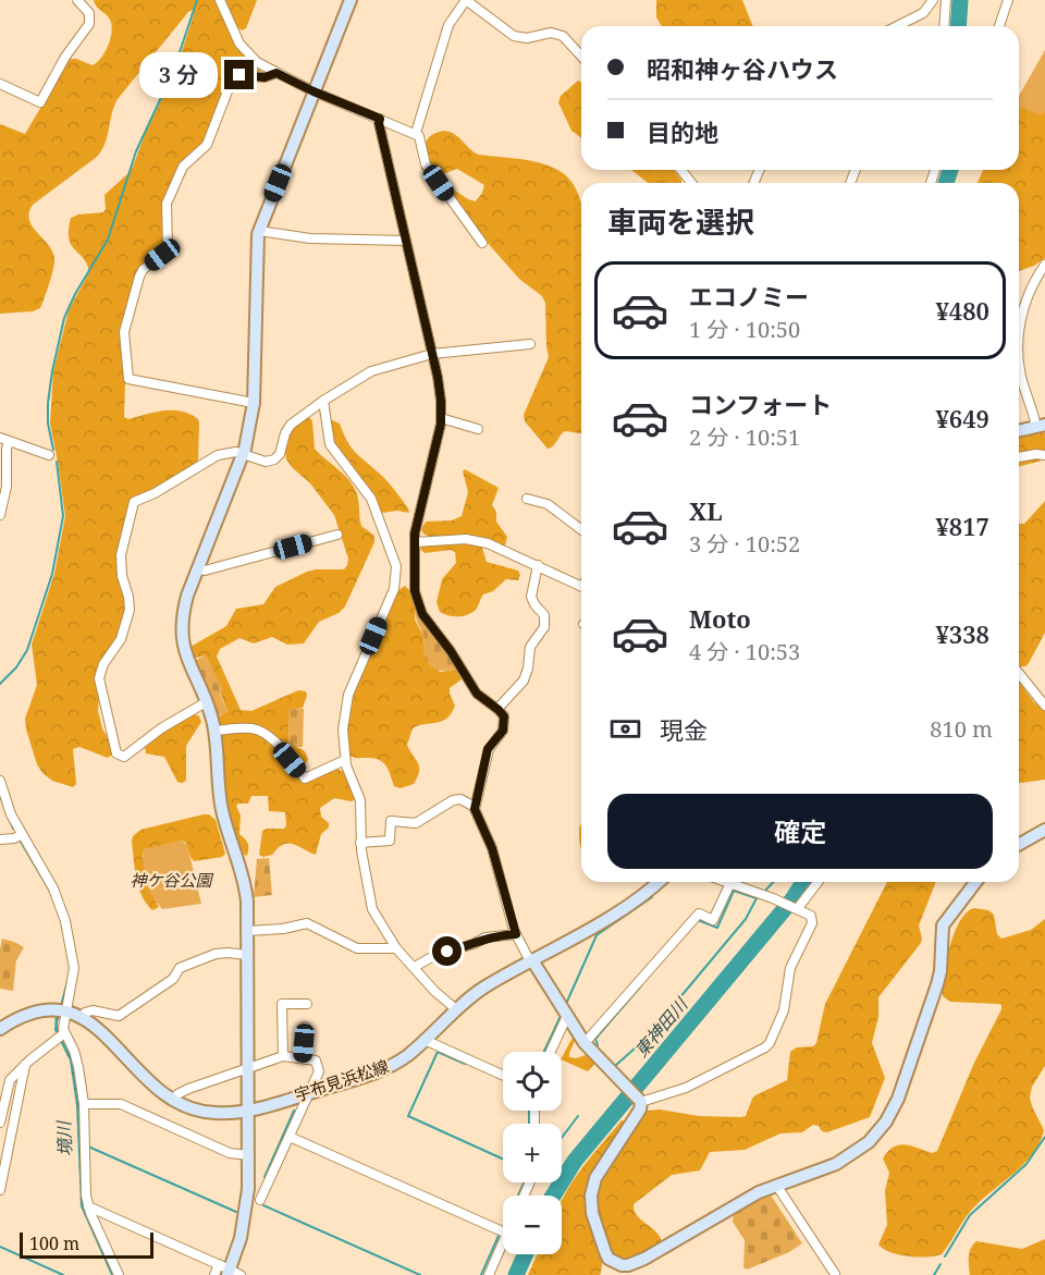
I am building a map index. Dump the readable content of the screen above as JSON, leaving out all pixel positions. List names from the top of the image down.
{
  "streets": {
    "street": ["宇布見浜松線"]
  },
  "water": ["東神田川", "境川"],
  "parks": ["神ケ谷公園"],
  "scale_bar": "100 m",
  "page": {
    "banner": ["昭和神ヶ谷ハウス", "目的地"],
    "bubble": "3 分",
    "heading": "車両を選択",
    "list": [
      {
        "name": "エコノミー",
        "note": "1 分 · 10:50",
        "value": "¥480"
      },
      {
        "name": "コンフォート",
        "note": "2 分 · 10:51",
        "value": "¥649"
      },
      {
        "name": "XL",
        "note": "3 分 · 10:52",
        "value": "¥817"
      },
      {
        "name": "Moto",
        "note": "4 分 · 10:53",
        "value": "¥338"
      }
    ],
    "pay": ["現金", "810 m"],
    "buttons": "確定",
    "map_buttons": ["+", "−"],
    "scale": "100 m"
  }
}
